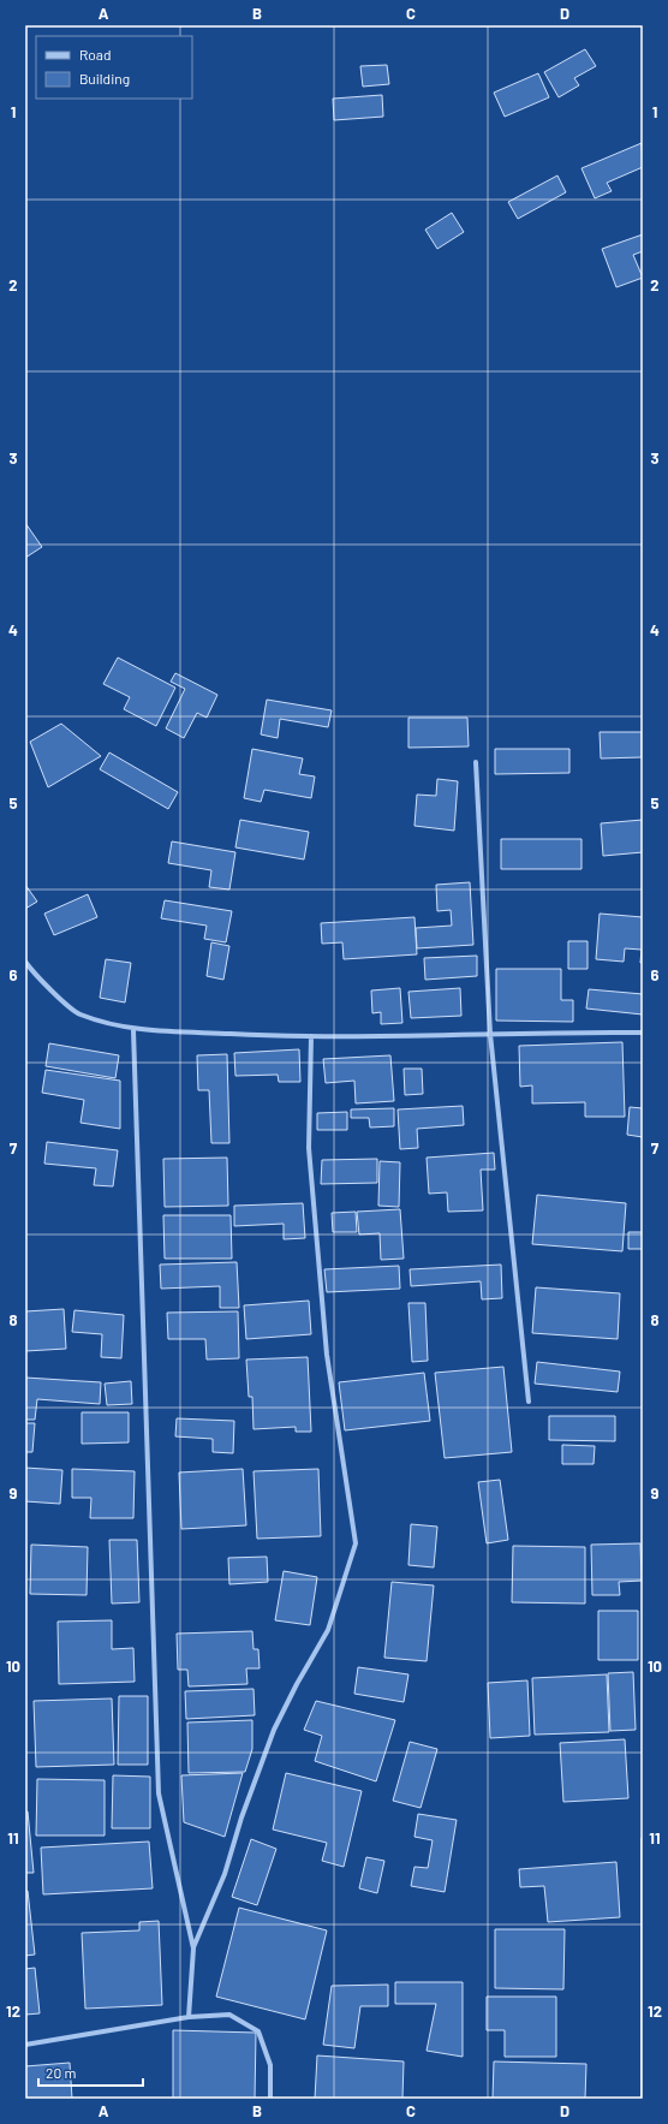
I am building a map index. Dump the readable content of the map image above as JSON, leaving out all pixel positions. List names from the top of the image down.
{
  "legend": ["Road", "Building"],
  "scale_bar": "20 m",
  "grid": {
    "columns": [
      "A",
      "B",
      "C",
      "D"
    ],
    "rows": [
      "1",
      "2",
      "3",
      "4",
      "5",
      "6",
      "7",
      "8",
      "9",
      "10",
      "11",
      "12"
    ]
  }
}
